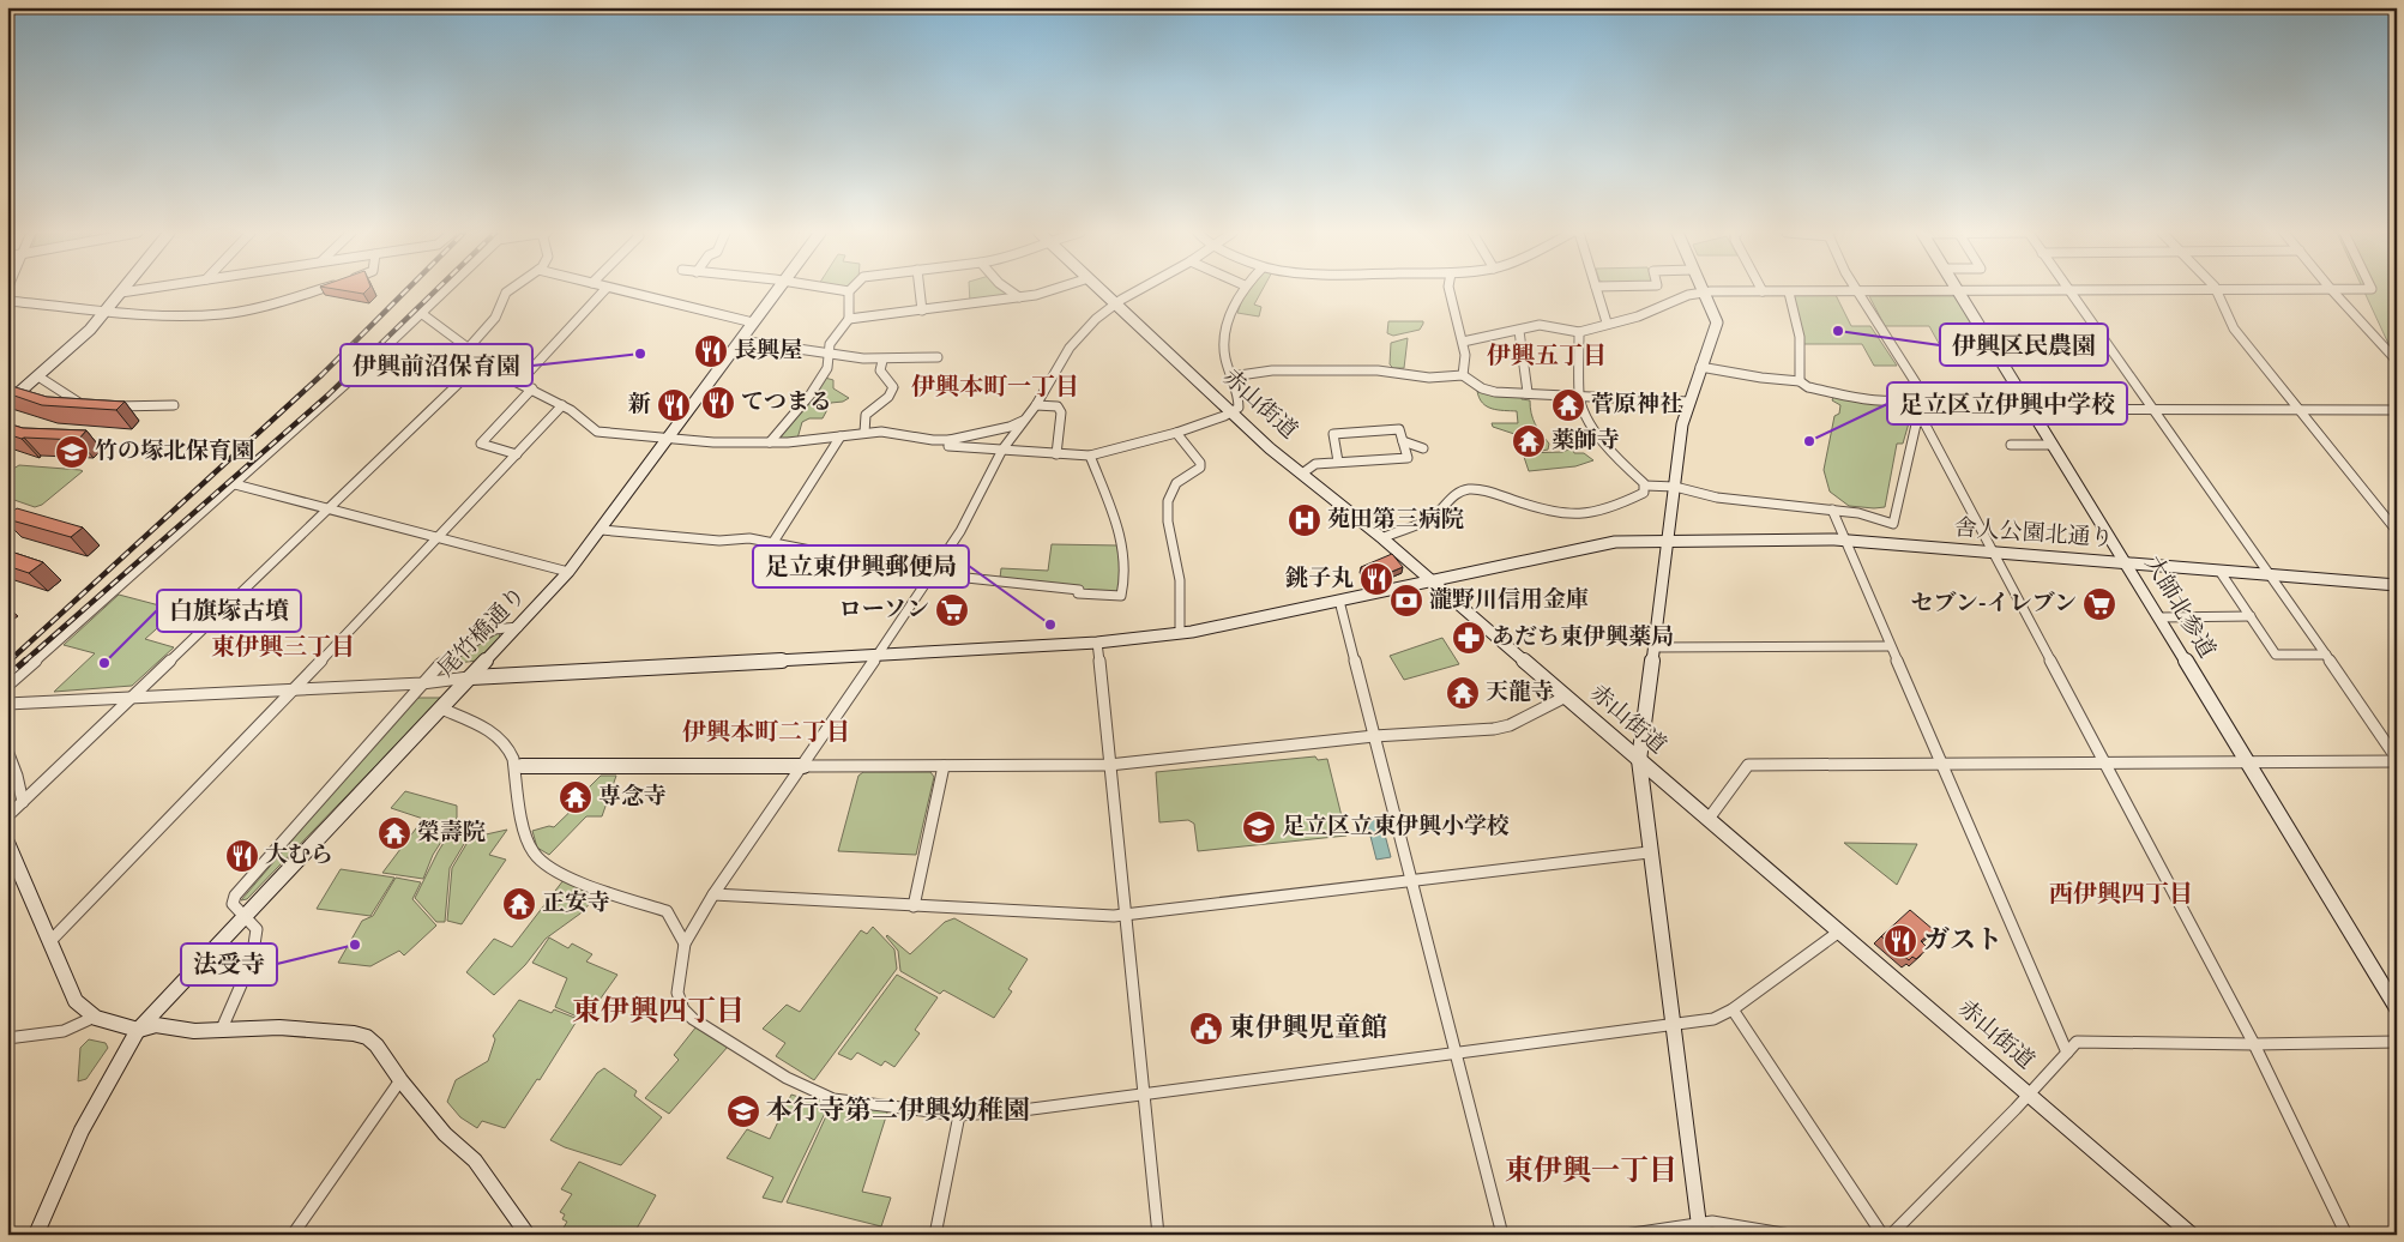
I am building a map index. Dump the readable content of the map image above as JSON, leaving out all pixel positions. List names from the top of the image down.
{
  "streets": {
    "street": [
      "赤山街道",
      "舎人公園北通り",
      "大師北参道",
      "尾竹橋通り"
    ]
  },
  "crossings": [
    ["赤山街道", "舎人公園北通り"],
    ["舎人公園北通り", "大師北参道"],
    ["舎人公園北通り", "尾竹橋通り"]
  ],
  "districts": [
    "伊興五丁目",
    "伊興本町一丁目",
    "東伊興三丁目",
    "伊興本町二丁目",
    "西伊興四丁目",
    "東伊興四丁目",
    "東伊興一丁目"
  ],
  "places": {
    "other": [
      "伊興区民農園",
      "伊興前沼保育園",
      "足立区立伊興中学校",
      "足立東伊興郵便局",
      "白旗塚古墳",
      "法受寺"
    ],
    "restaurant": [
      "長興屋",
      "てつまる",
      "新",
      "銚子丸",
      "大むら",
      "ガスト"
    ],
    "temple": [
      "菅原神社",
      "薬師寺",
      "天龍寺",
      "専念寺",
      "榮壽院",
      "正安寺"
    ],
    "school or university": ["竹の塚北保育園", "足立区立東伊興小学校", "本行寺第二伊興幼稚園"],
    "hospital": ["苑田第三病院"],
    "bank": ["瀧野川信用金庫"],
    "supermarket": ["セブン-イレブン", "ローソン"],
    "pharmacy": ["あだち東伊興薬局"],
    "public building": ["東伊興児童館"]
  }
}
